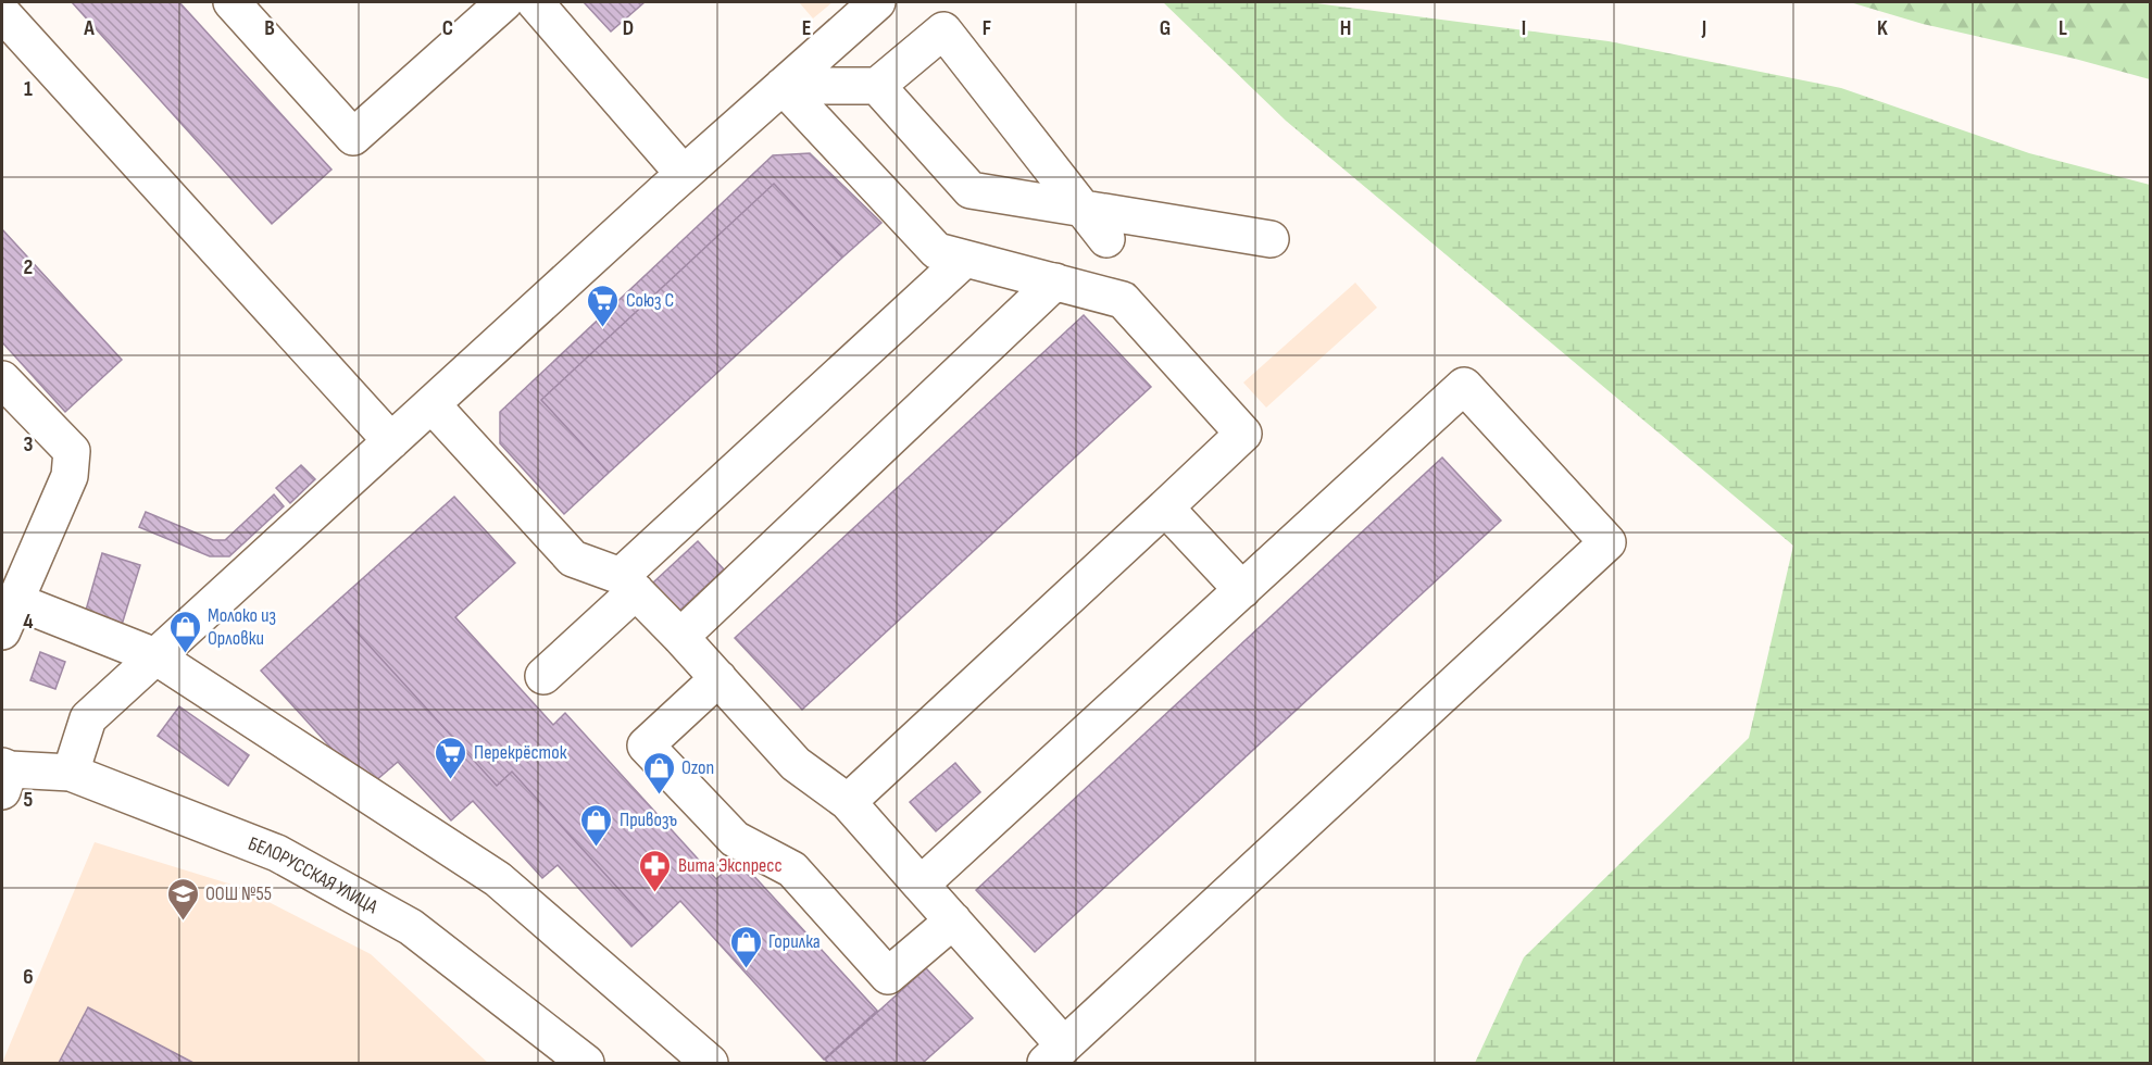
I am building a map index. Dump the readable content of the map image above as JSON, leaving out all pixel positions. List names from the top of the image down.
{
  "streets": {
    "street": ["БЕЛОРУССКАЯ УЛИЦА"]
  },
  "places": {
    "supermarket": ["Союз С", "Перекрёсток"],
    "shop": [
      "Молоко из Орловки",
      "Ozon",
      "Привозъ",
      "Горилка"
    ],
    "pharmacy": ["Вита Экспресс"],
    "school or university": ["ООШ №55"]
  },
  "grid": {
    "columns": [
      "A",
      "B",
      "C",
      "D",
      "E",
      "F",
      "G",
      "H",
      "I",
      "J",
      "K",
      "L"
    ],
    "rows": [
      "1",
      "2",
      "3",
      "4",
      "5",
      "6"
    ]
  }
}
